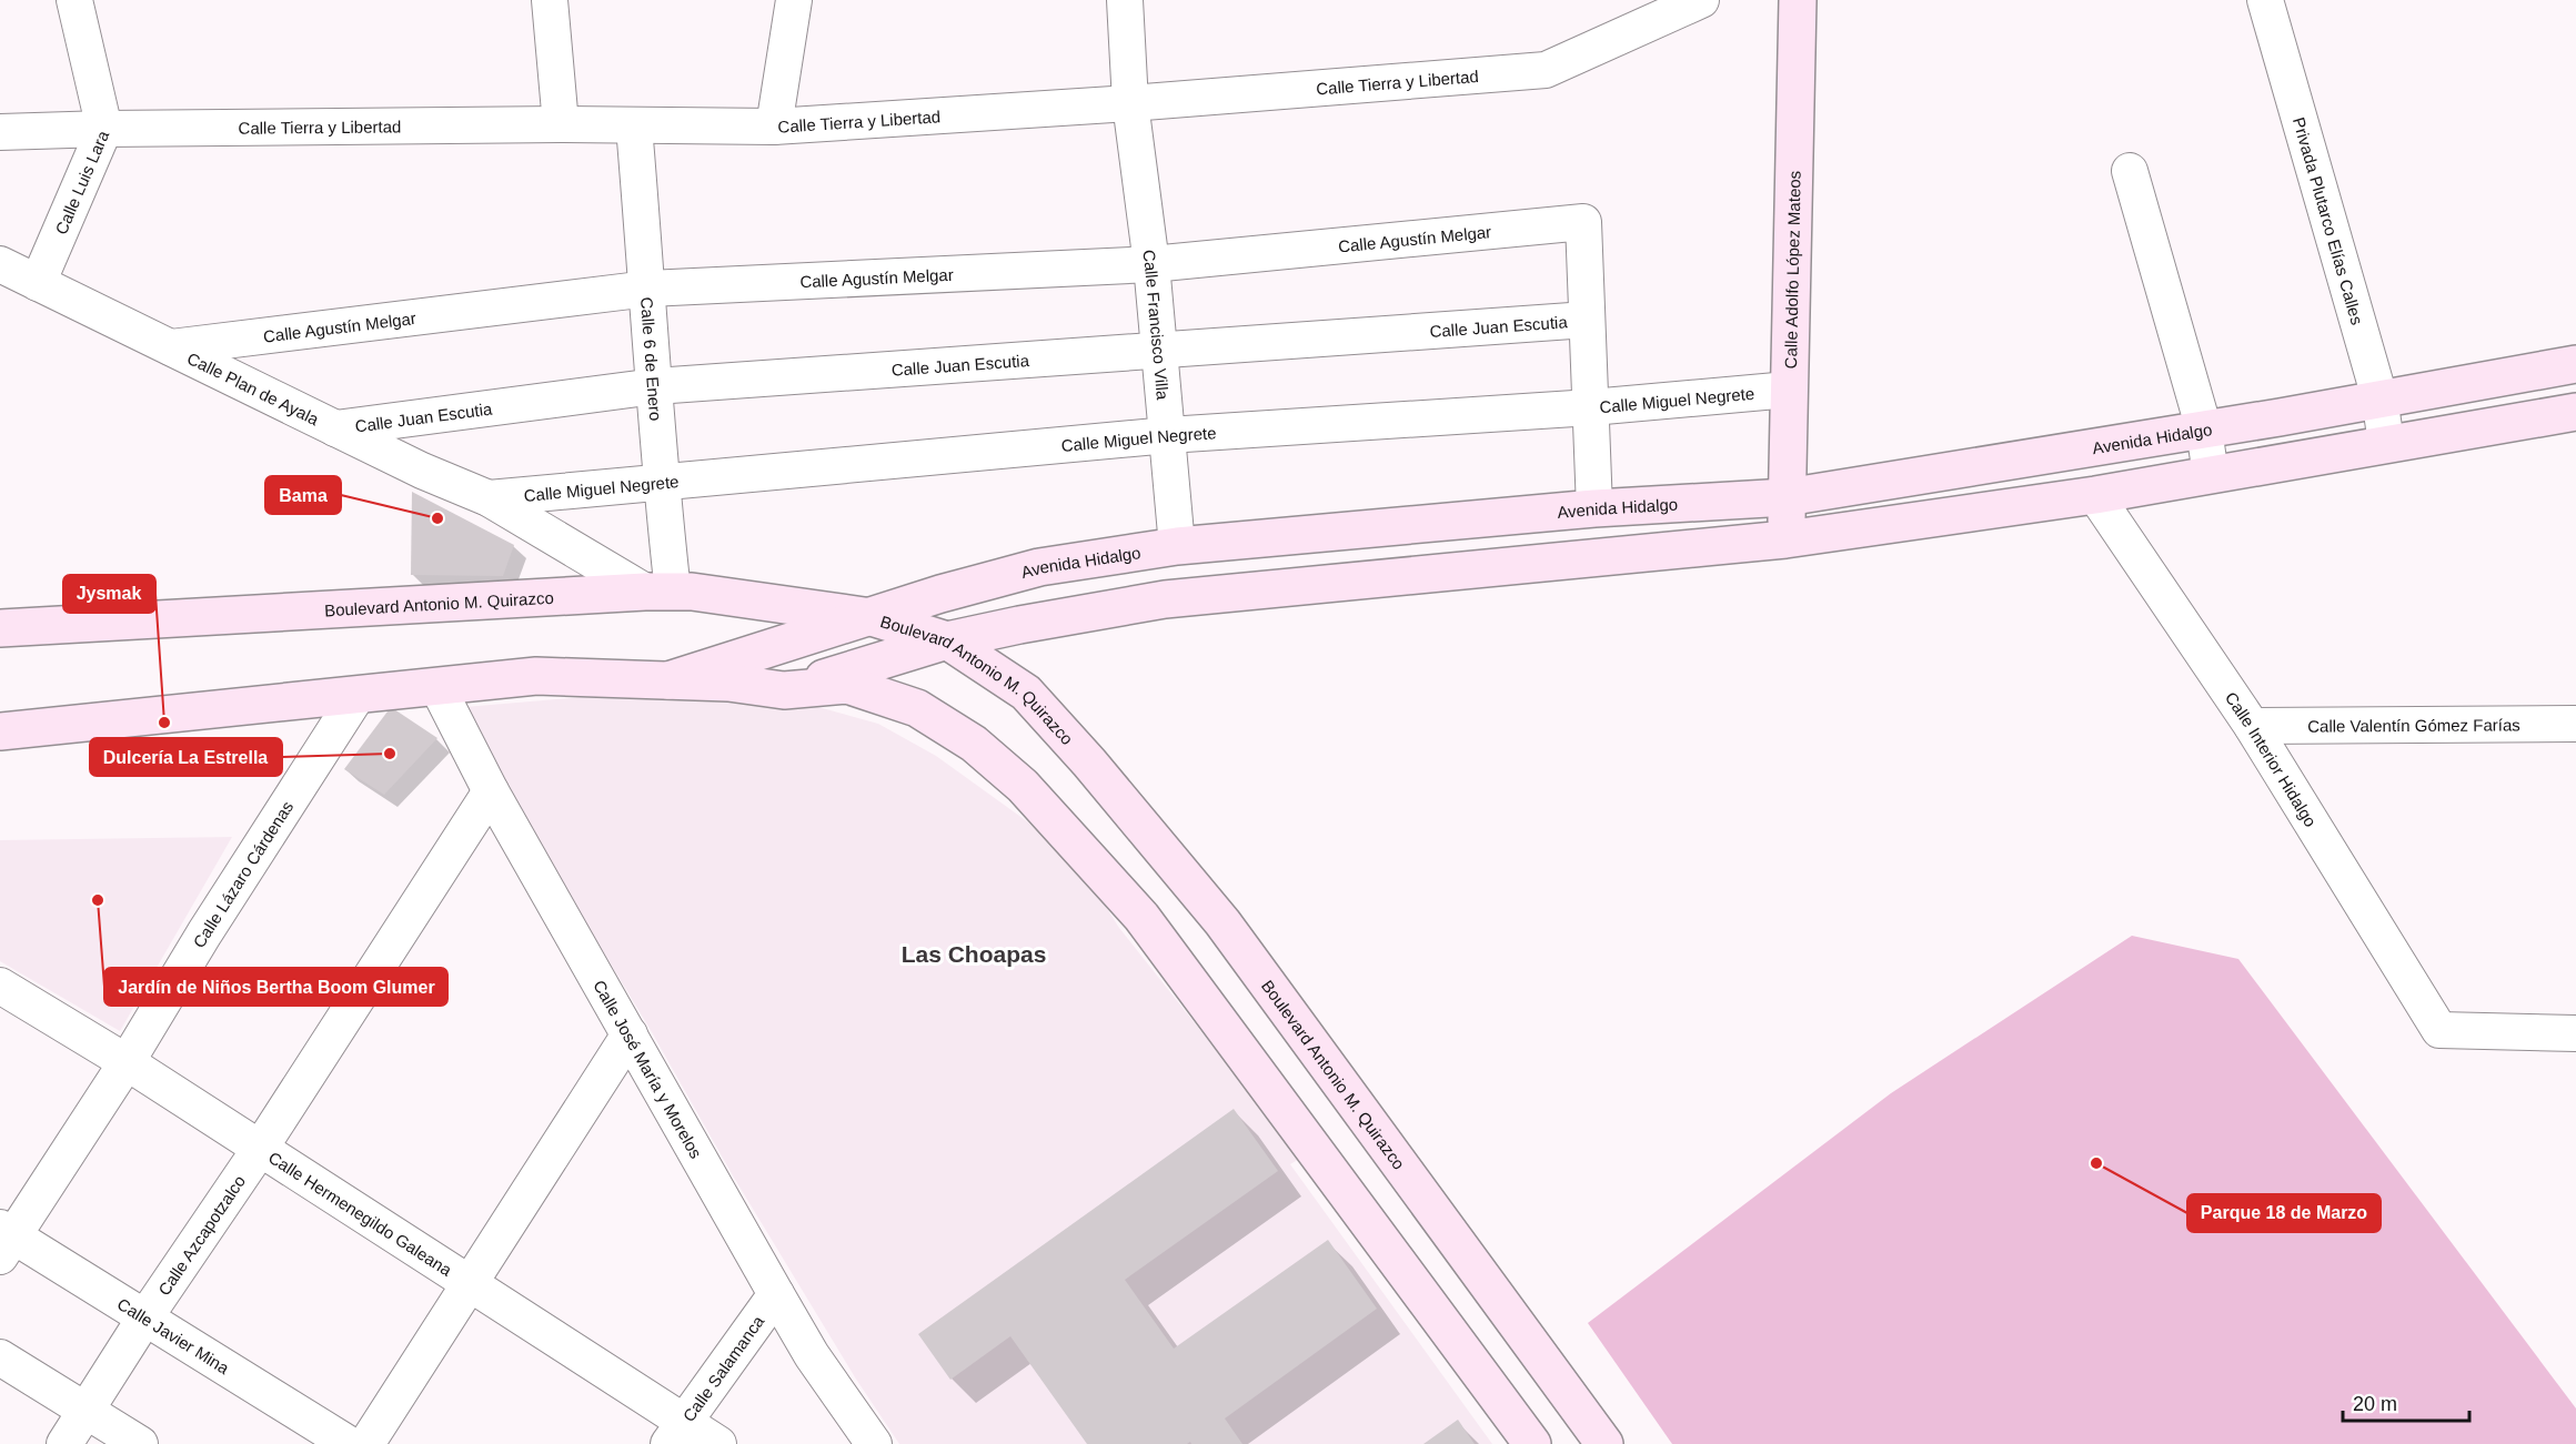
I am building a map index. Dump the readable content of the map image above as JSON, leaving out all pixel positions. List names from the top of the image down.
{
  "streets": {
    "street": [
      "Calle Tierra y Libertad",
      "Calle Luis Lara",
      "Privada Plutarco Elías Calles",
      "Calle Agustín Melgar",
      "Calle Adolfo López Mateos",
      "Calle Francisco Villa",
      "Calle Juan Escutia",
      "Calle 6 de Enero",
      "Calle Plan de Ayala",
      "Calle Miguel Negrete",
      "Avenida Hidalgo",
      "Boulevard Antonio M. Quirazco",
      "Calle Valentín Gómez Farías",
      "Calle Interior Hidalgo",
      "Calle Lázaro Cárdenas",
      "Calle José María y Morelos",
      "Calle Hermenegildo Galeana",
      "Calle Azcapotzalco",
      "Calle Javier Mina",
      "Calle Salamanca"
    ]
  },
  "crossings": [
    ["Calle Tierra y Libertad", "Calle Luis Lara"],
    ["Calle Tierra y Libertad", "Calle Francisco Villa"],
    ["Calle Tierra y Libertad", "Calle 6 de Enero"],
    ["Calle Luis Lara", "Calle Plan de Ayala"],
    ["Privada Plutarco Elías Calles", "Avenida Hidalgo"],
    ["Calle Agustín Melgar", "Calle Francisco Villa"],
    ["Calle Agustín Melgar", "Calle Juan Escutia"],
    ["Calle Agustín Melgar", "Calle 6 de Enero"],
    ["Calle Agustín Melgar", "Calle Plan de Ayala"],
    ["Calle Adolfo López Mateos", "Calle Miguel Negrete"],
    ["Calle Adolfo López Mateos", "Avenida Hidalgo"],
    ["Calle Francisco Villa", "Calle Juan Escutia"],
    ["Calle Francisco Villa", "Calle Miguel Negrete"],
    ["Calle Francisco Villa", "Avenida Hidalgo"],
    ["Calle Juan Escutia", "Calle 6 de Enero"],
    ["Calle Juan Escutia", "Calle Plan de Ayala"],
    ["Calle 6 de Enero", "Calle Plan de Ayala"],
    ["Calle 6 de Enero", "Calle Miguel Negrete"],
    ["Calle 6 de Enero", "Boulevard Antonio M. Quirazco"],
    ["Calle Plan de Ayala", "Calle Miguel Negrete"],
    ["Calle Plan de Ayala", "Boulevard Antonio M. Quirazco"],
    ["Avenida Hidalgo", "Boulevard Antonio M. Quirazco"],
    ["Calle Valentín Gómez Farías", "Calle Interior Hidalgo"],
    ["Calle Lázaro Cárdenas", "Calle Hermenegildo Galeana"],
    ["Calle Lázaro Cárdenas", "Calle Javier Mina"],
    ["Calle José María y Morelos", "Calle Azcapotzalco"],
    ["Calle José María y Morelos", "Calle Salamanca"],
    ["Calle Hermenegildo Galeana", "Calle Azcapotzalco"],
    ["Calle Hermenegildo Galeana", "Calle Salamanca"],
    ["Calle Azcapotzalco", "Calle Javier Mina"]
  ],
  "districts": ["Las Choapas"],
  "places": [
    "Bama",
    "Jysmak",
    "Dulcería La Estrella",
    "Jardín de Niños Bertha Boom Glumer",
    "Parque 18 de Marzo"
  ],
  "scale_bar": "20 m"
}
